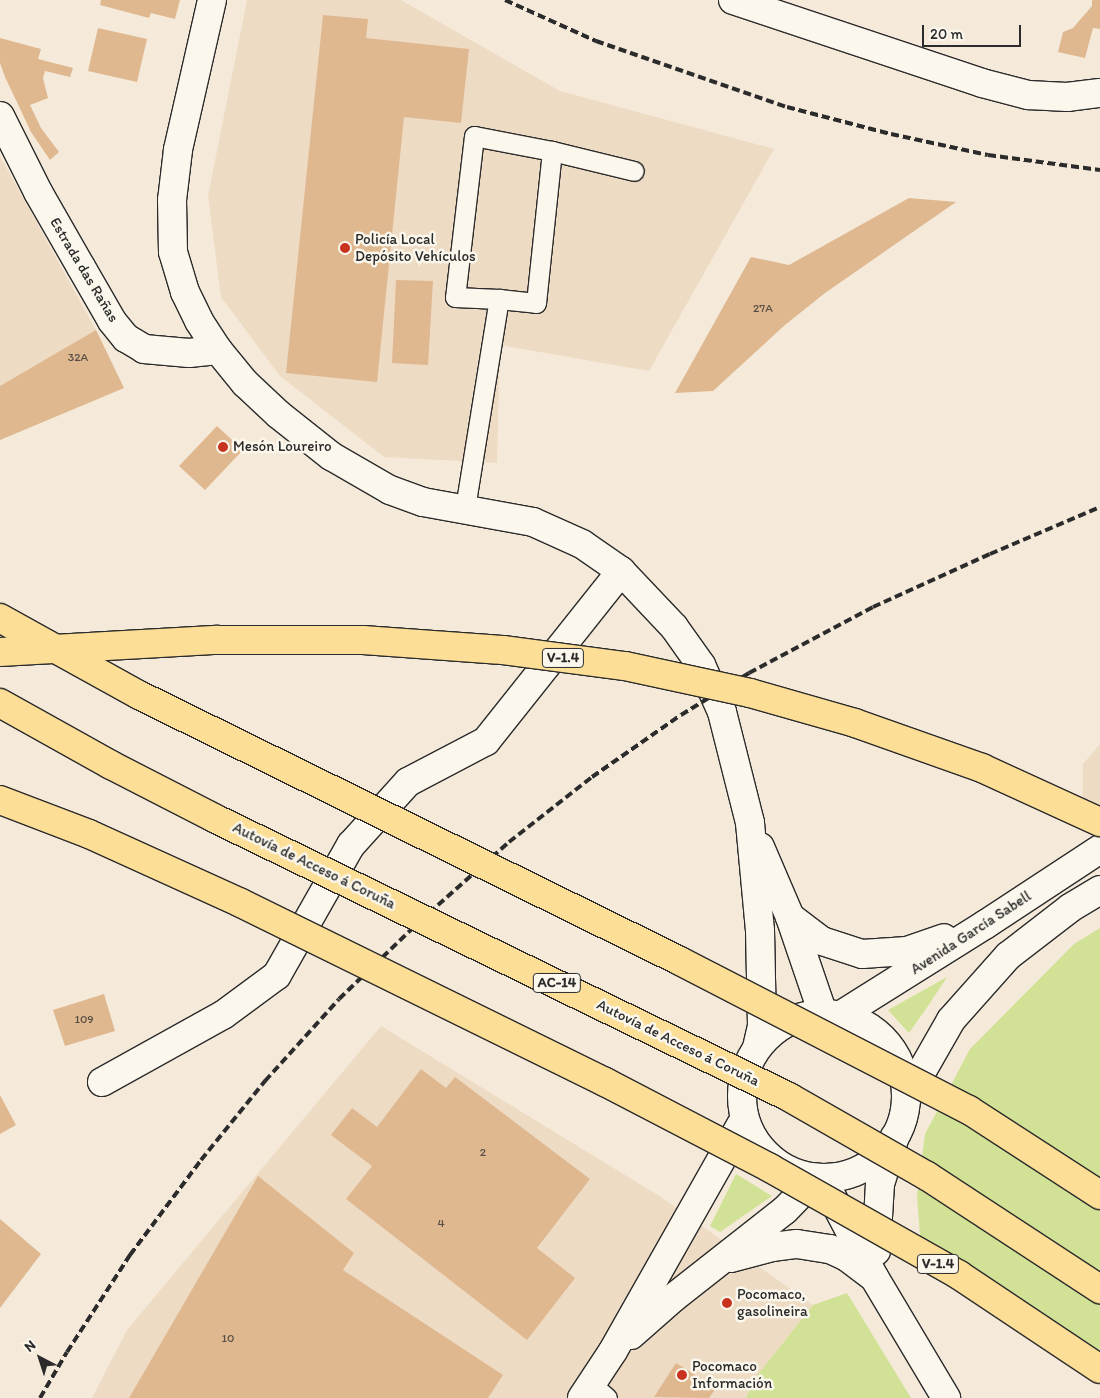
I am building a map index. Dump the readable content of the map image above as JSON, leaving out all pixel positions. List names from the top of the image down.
{
  "streets": {
    "highway": ["V-1.4", "Autovía de Acceso á Coruña", "AC-14"],
    "street": ["Estrada das Rañas", "Avenida García Sabell"]
  },
  "places": [
    "Policía Local Depósito Vehículos",
    "Mesón Loureiro",
    "Pocomaco, gasolineira",
    "Pocomaco Información"
  ],
  "house_numbers": [
    "27A",
    "32A",
    "109",
    "2",
    "4",
    "10"
  ],
  "scale_bar": "20 m",
  "north": "top left"
}
